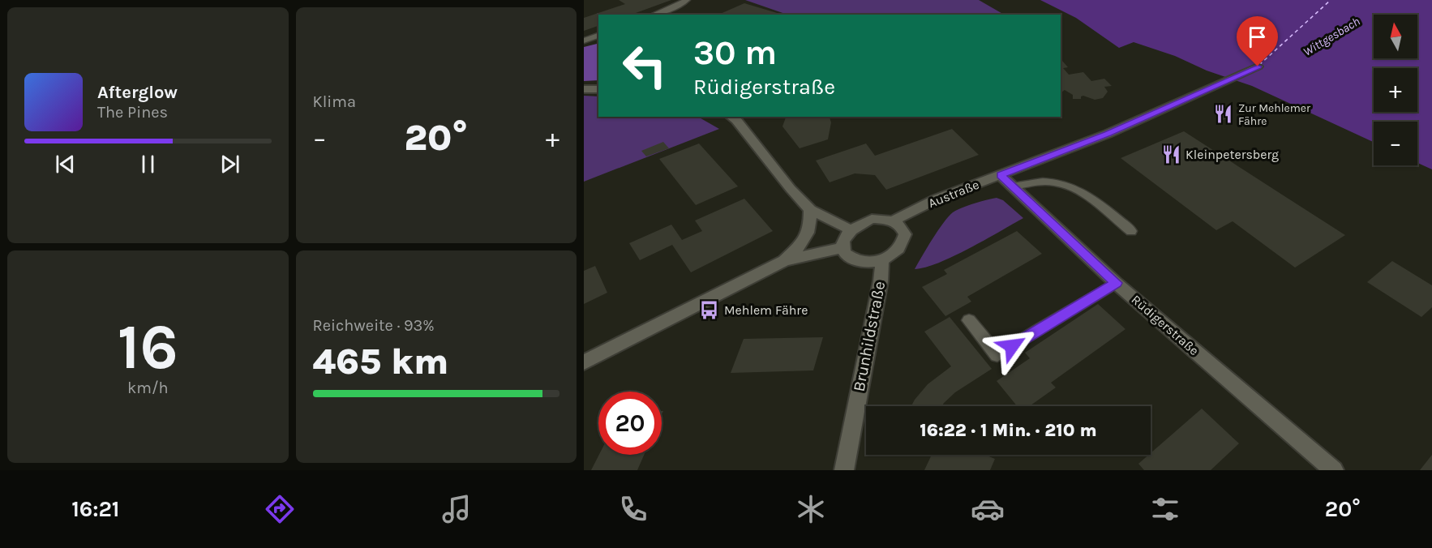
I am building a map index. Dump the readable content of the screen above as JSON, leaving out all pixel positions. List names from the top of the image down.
{
  "streets": {
    "street": ["Austraße", "Rüdigerstraße", "Brunhildstraße"]
  },
  "crossings": [
    ["Austraße", "Rüdigerstraße"],
    ["Austraße", "Brunhildstraße"]
  ],
  "water": ["Wittgesbach"],
  "places": {
    "restaurant": ["Zur Mehlemer Fähre", "Kleinpetersberg"],
    "bus stop": ["Mehlem Fähre"]
  },
  "north": "top",
  "page": {
    "tile": [
      "Klima",
      ["16", "km/h"],
      ["Reichweite · 93%", "465 km"]
    ],
    "map_buttons": ["+", "−"],
    "turn": ["30 m", "Rüdigerstraße"],
    "song": ["Afterglow", "The Pines"],
    "heat": ["−", "20°", "+"],
    "limit": "20",
    "trip": "16:22 · 1 Min. · 210 m",
    "tabs": ["16:21", "20°"]
  }
}
